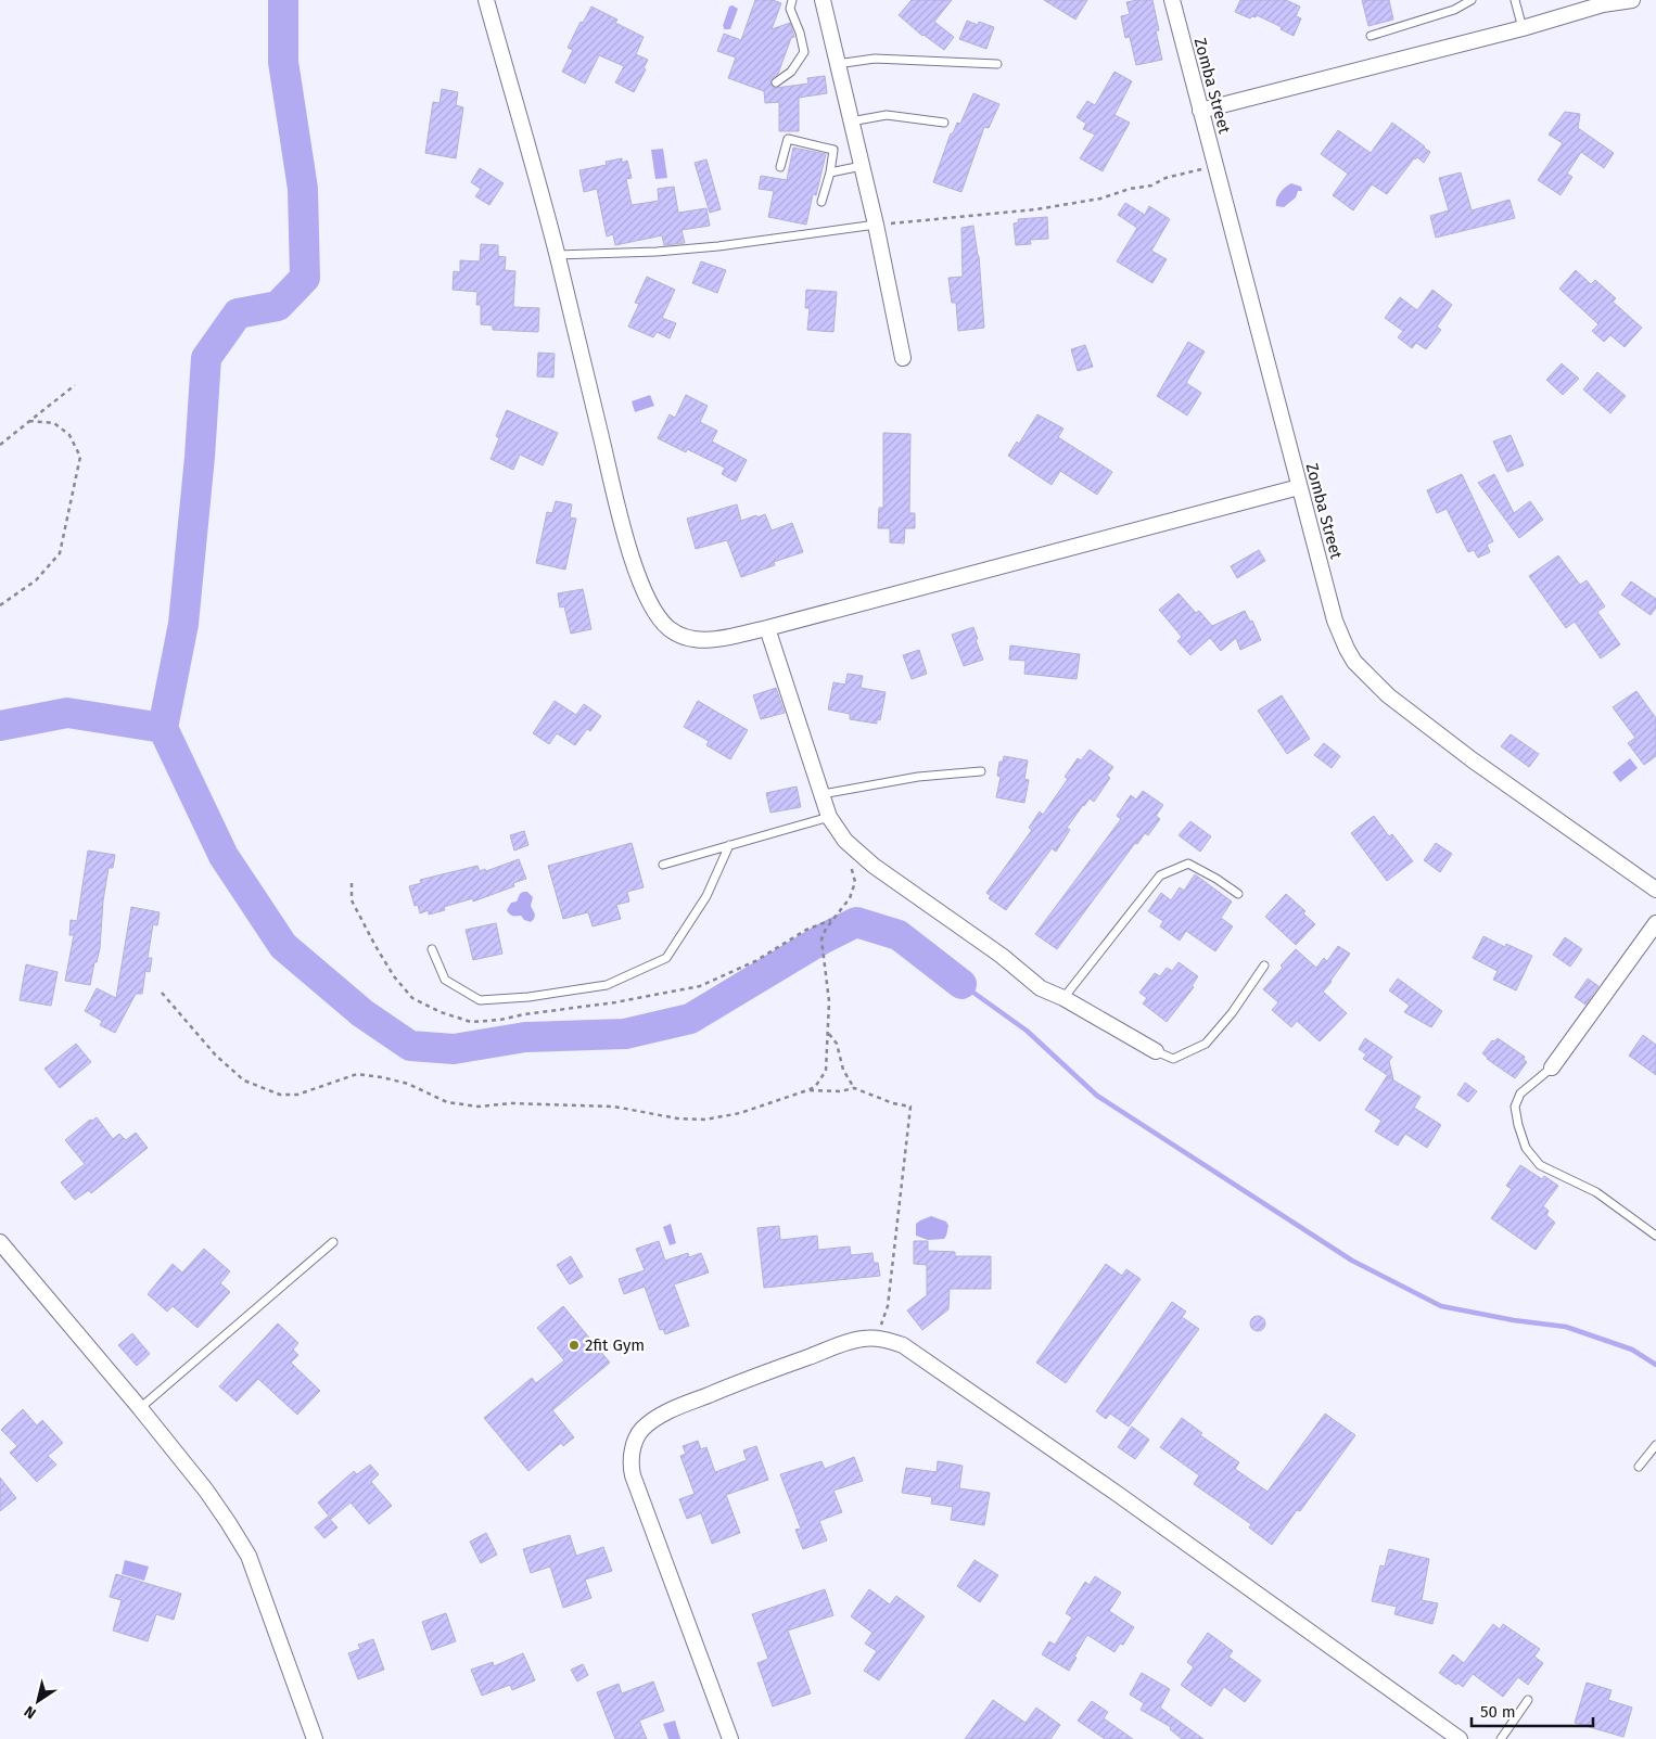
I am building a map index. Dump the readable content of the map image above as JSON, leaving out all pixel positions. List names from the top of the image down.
{
  "streets": {
    "street": ["Zomba Street"]
  },
  "places": ["2fit Gym"],
  "scale_bar": "50 m",
  "north": "bottom left"
}
